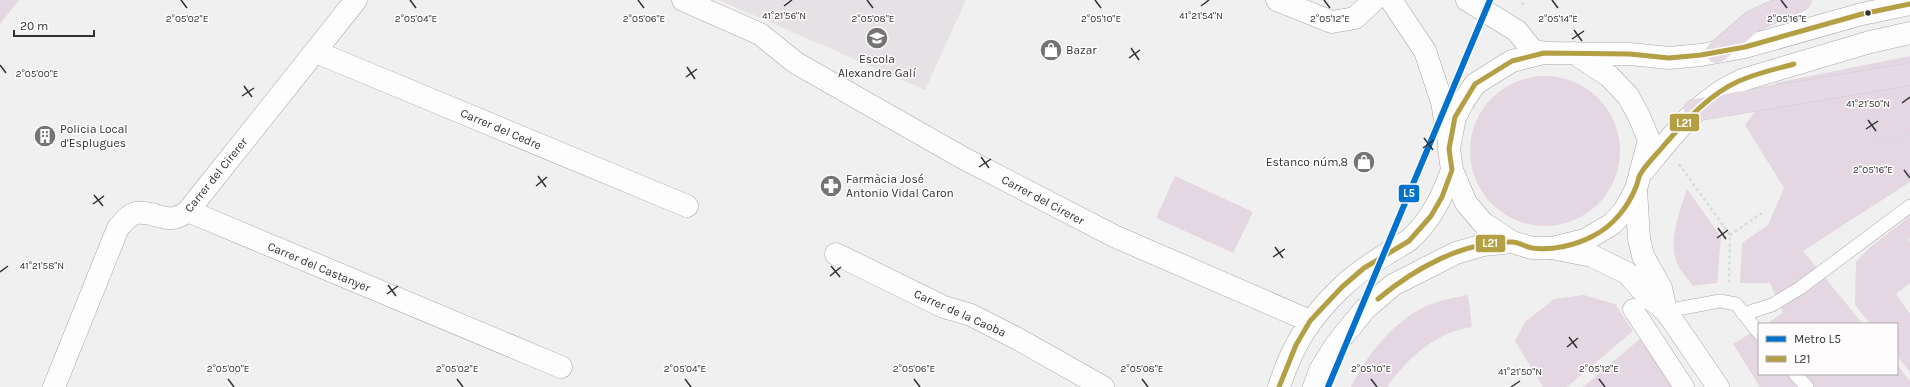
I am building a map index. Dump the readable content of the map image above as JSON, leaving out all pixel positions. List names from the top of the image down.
{
  "streets": {
    "street": [
      "Carrer del Cedre",
      "Carrer del Cirerer",
      "Carrer del Castanyer",
      "Carrer de la Caoba"
    ]
  },
  "crossings": [
    ["Carrer del Cedre", "Carrer del Cirerer"],
    ["Carrer del Cirerer", "Carrer del Castanyer"]
  ],
  "places": {
    "school or university": ["Escola Alexandre Galí"],
    "shop": ["Bazar", "Estanco núm.8"],
    "building": ["Policia Local d'Esplugues"],
    "pharmacy": ["Farmàcia José Antonio Vidal Caron"]
  },
  "lines": ["metro line L5", "transit line L21"],
  "legend": ["Metro L5", "L21"],
  "scale_bar": "20 m",
  "coordinates": [
    "41°21'56\"N",
    "41°21'54\"N",
    "2°05'02\"E",
    "2°05'04\"E",
    "2°05'06\"E",
    "2°05'08\"E",
    "2°05'10\"E",
    "2°05'12\"E",
    "2°05'14\"E",
    "2°05'16\"E",
    "2°05'00\"E",
    "41°21'50\"N",
    "41°21'58\"N"
  ]
}
